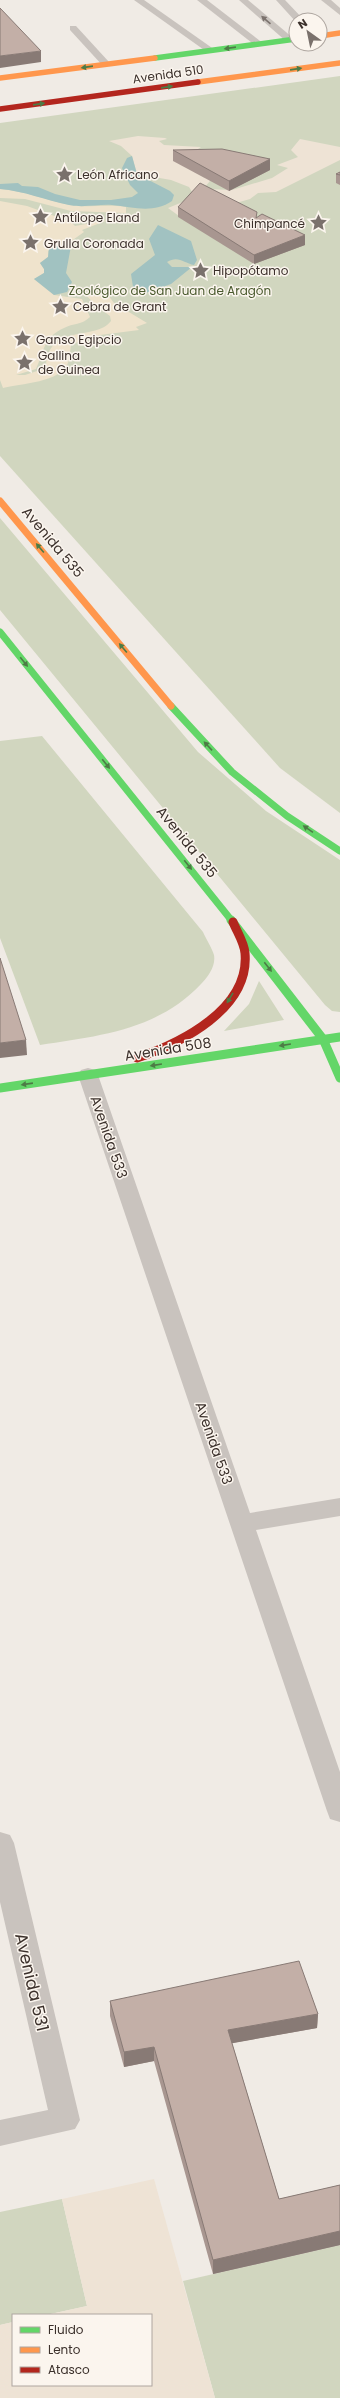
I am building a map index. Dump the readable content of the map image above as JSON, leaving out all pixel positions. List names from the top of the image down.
{
  "streets": {
    "main road": ["Avenida 510", "Avenida 535", "Avenida 508"],
    "street": ["Avenida 533", "Avenida 531"]
  },
  "crossings": [
    ["Avenida 535", "Avenida 508"],
    ["Avenida 508", "Avenida 533"]
  ],
  "one_way": ["Avenida 508"],
  "parks": ["Zoológico de San Juan de Aragón"],
  "places": {
    "place": [
      "León Africano",
      "Antílope Eland",
      "Chimpancé",
      "Grulla Coronada",
      "Hipopótamo",
      "Cebra de Grant",
      "Ganso Egipcio",
      "Gallina de Guinea"
    ]
  },
  "legend": ["Fluido", "Lento", "Atasco"],
  "north": "top left"
}
